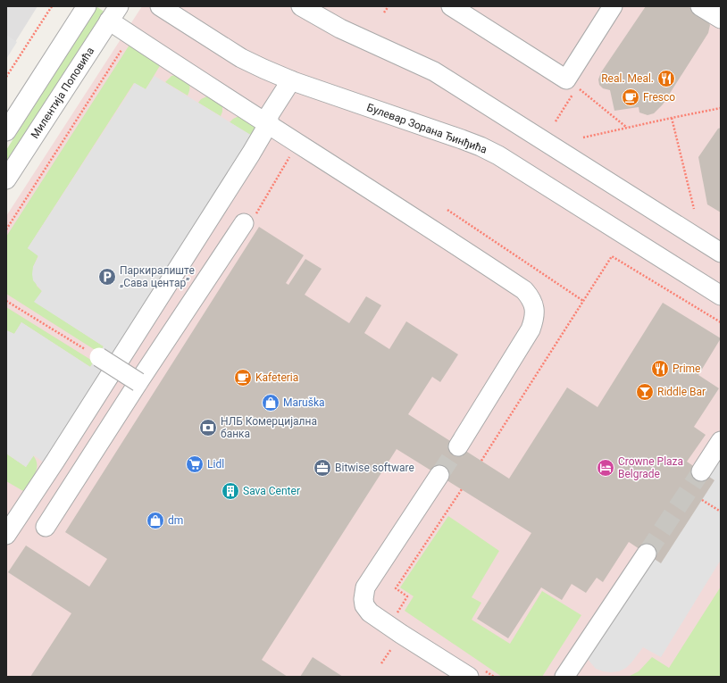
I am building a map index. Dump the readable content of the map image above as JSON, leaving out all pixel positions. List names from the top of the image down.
{
  "streets": {
    "street": ["Милентија Поповића", "Булевар Зорана Ђинђића"]
  },
  "places": {
    "restaurant": ["Real. Meal.", "Prime"],
    "cafe": ["Fresco", "Kafeteria"],
    "parking": ["Паркиралиште „Сава центар”"],
    "bar": ["Riddle Bar"],
    "shop": ["Maruška", "dm"],
    "bank": ["НЛБ Комерцијална банка"],
    "supermarket": ["Lidl"],
    "office": ["Bitwise software"],
    "hotel": ["Crowne Plaza Belgrade"],
    "building": ["Sava Center"]
  }
}
